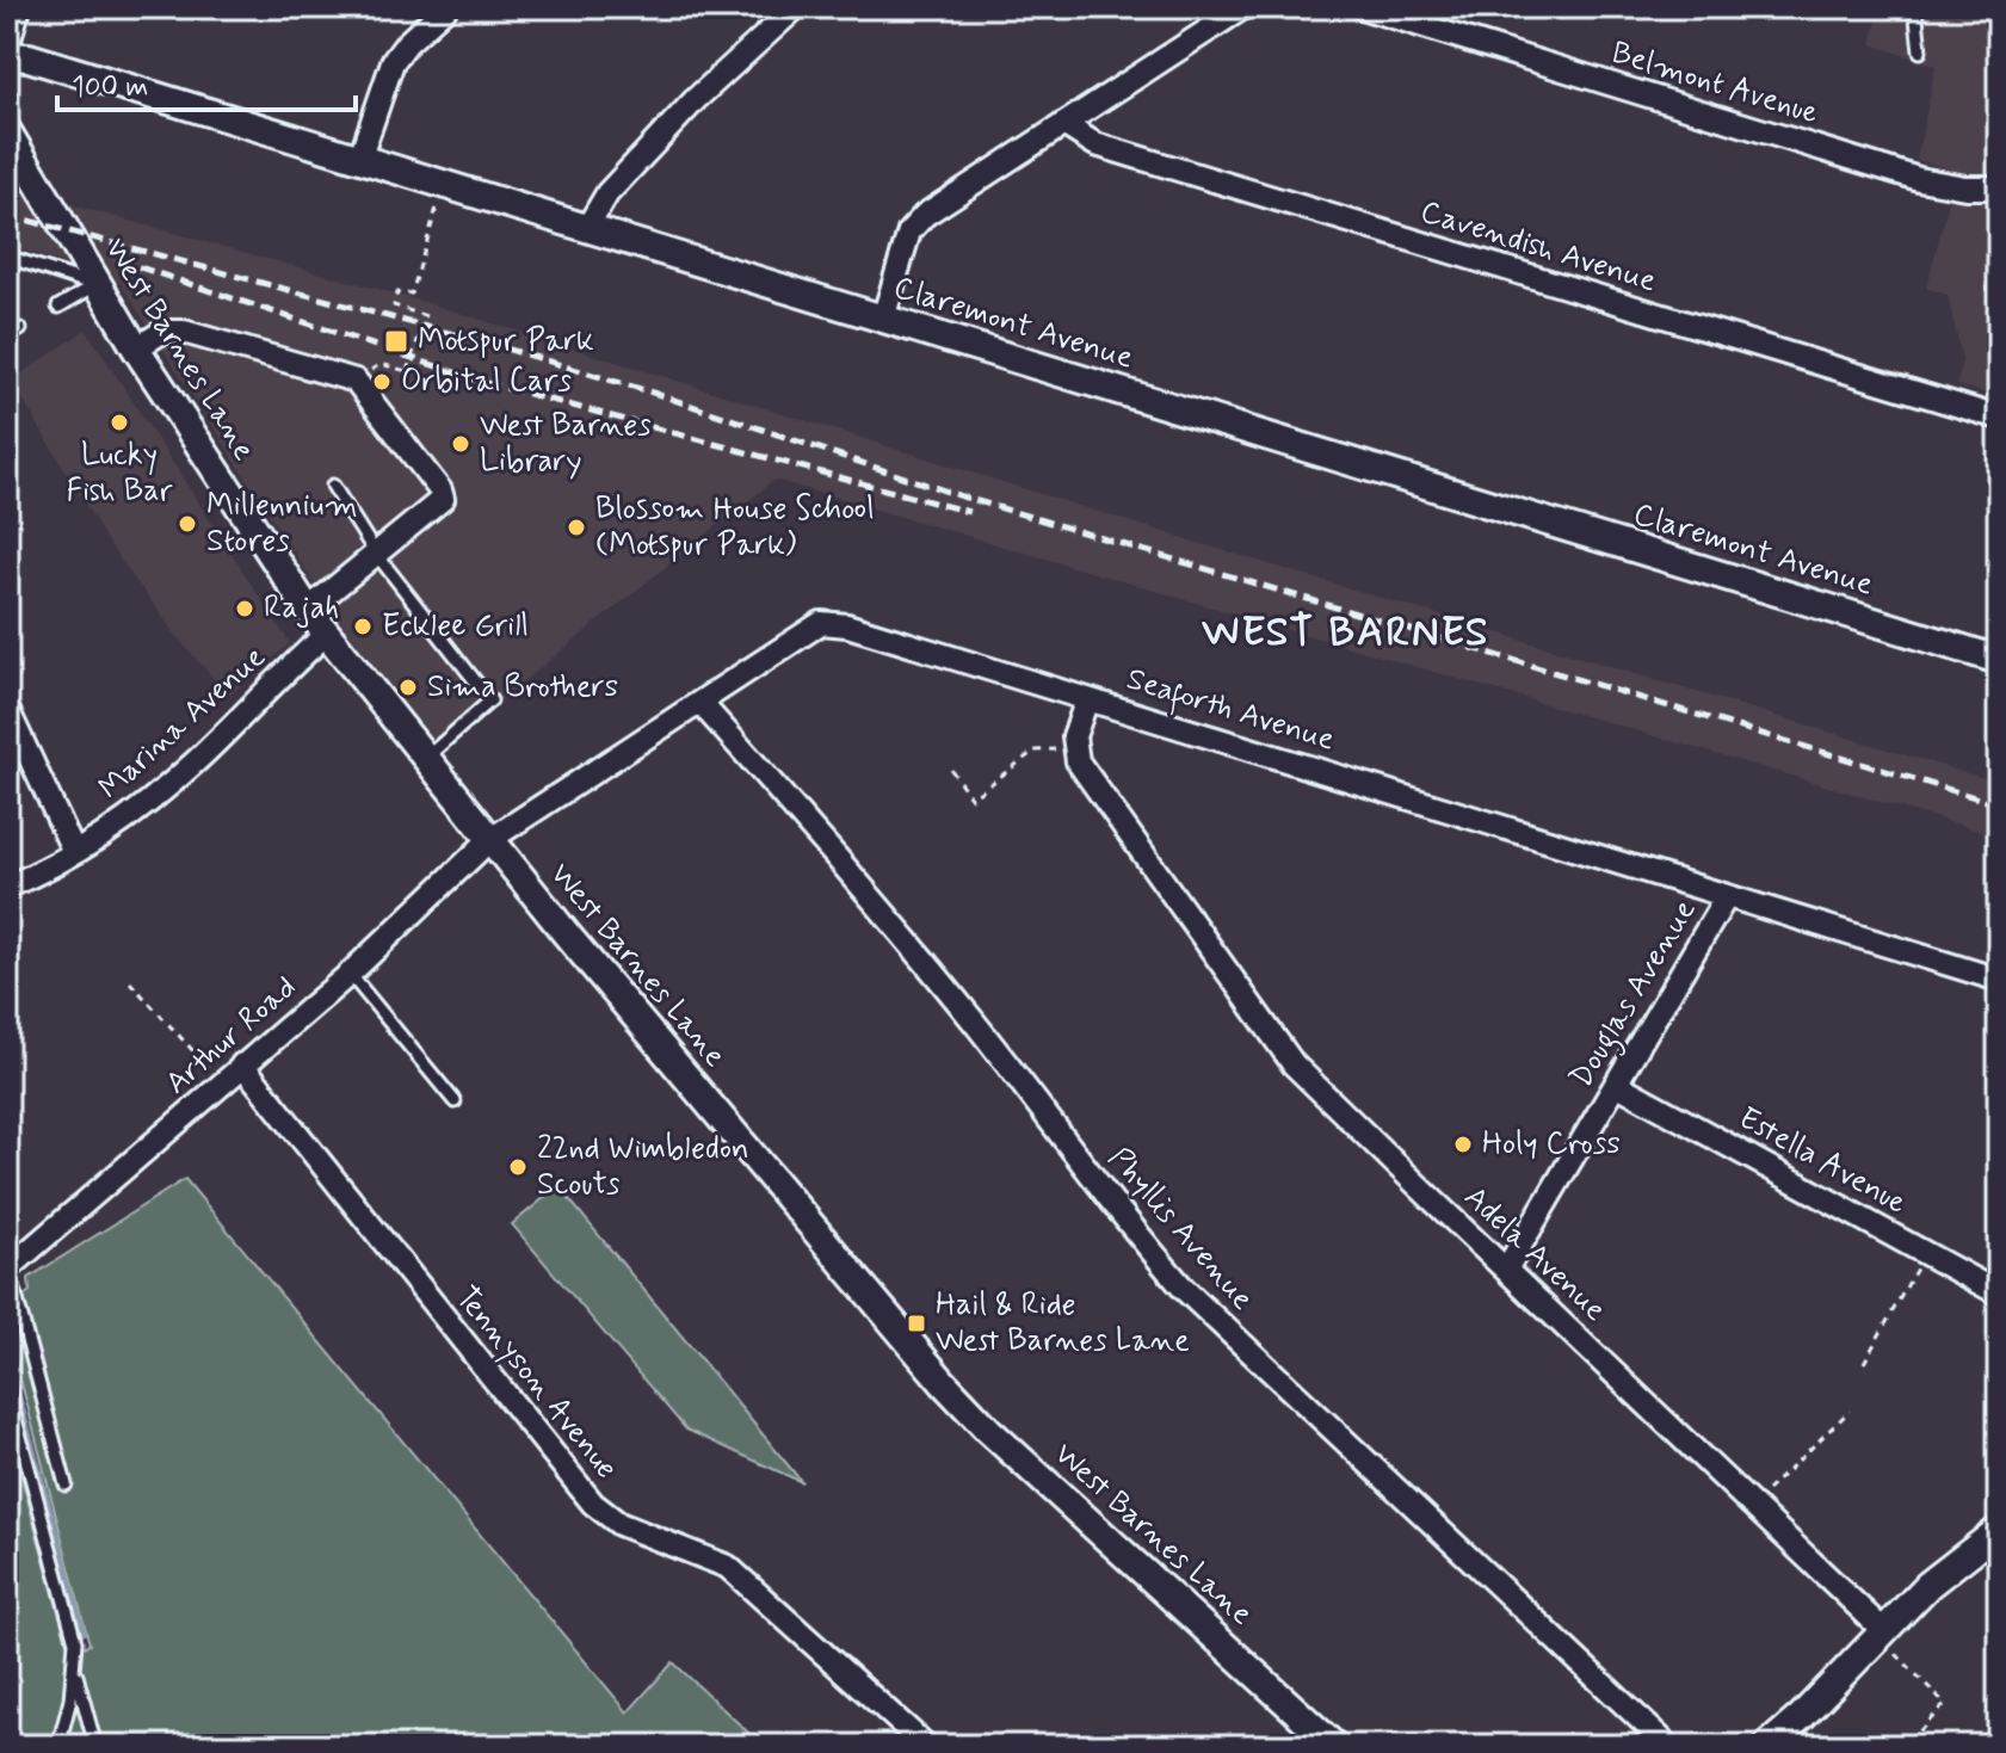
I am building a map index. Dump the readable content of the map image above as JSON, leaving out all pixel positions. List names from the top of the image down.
{
  "streets": {
    "street": [
      "Belmont Avenue",
      "Cavendish Avenue",
      "Claremont Avenue",
      "West Barnes Lane",
      "Seaforth Avenue",
      "Marina Avenue",
      "Douglas Avenue",
      "Arthur Road",
      "Estella Avenue",
      "Phyllis Avenue",
      "Adela Avenue",
      "Tennyson Avenue"
    ]
  },
  "crossings": [
    ["West Barnes Lane", "Seaforth Avenue"],
    ["West Barnes Lane", "Marina Avenue"],
    ["West Barnes Lane", "Arthur Road"],
    ["Seaforth Avenue", "Douglas Avenue"],
    ["Seaforth Avenue", "Arthur Road"],
    ["Seaforth Avenue", "Phyllis Avenue"],
    ["Douglas Avenue", "Estella Avenue"],
    ["Douglas Avenue", "Adela Avenue"],
    ["Arthur Road", "Tennyson Avenue"]
  ],
  "districts": ["WEST BARNES"],
  "places": {
    "transit": ["Motspur Park", "Hail & Ride West Barnes Lane"],
    "other": [
      "Orbital Cars",
      "Lucky Fish Bar",
      "West Barnes Library",
      "Millennium Stores",
      "Blossom House School (Motspur Park)",
      "Rajah",
      "Ecklee Grill",
      "Sima Brothers",
      "Holy Cross",
      "22nd Wimbledon Scouts"
    ]
  },
  "scale_bar": "100 m"
}
